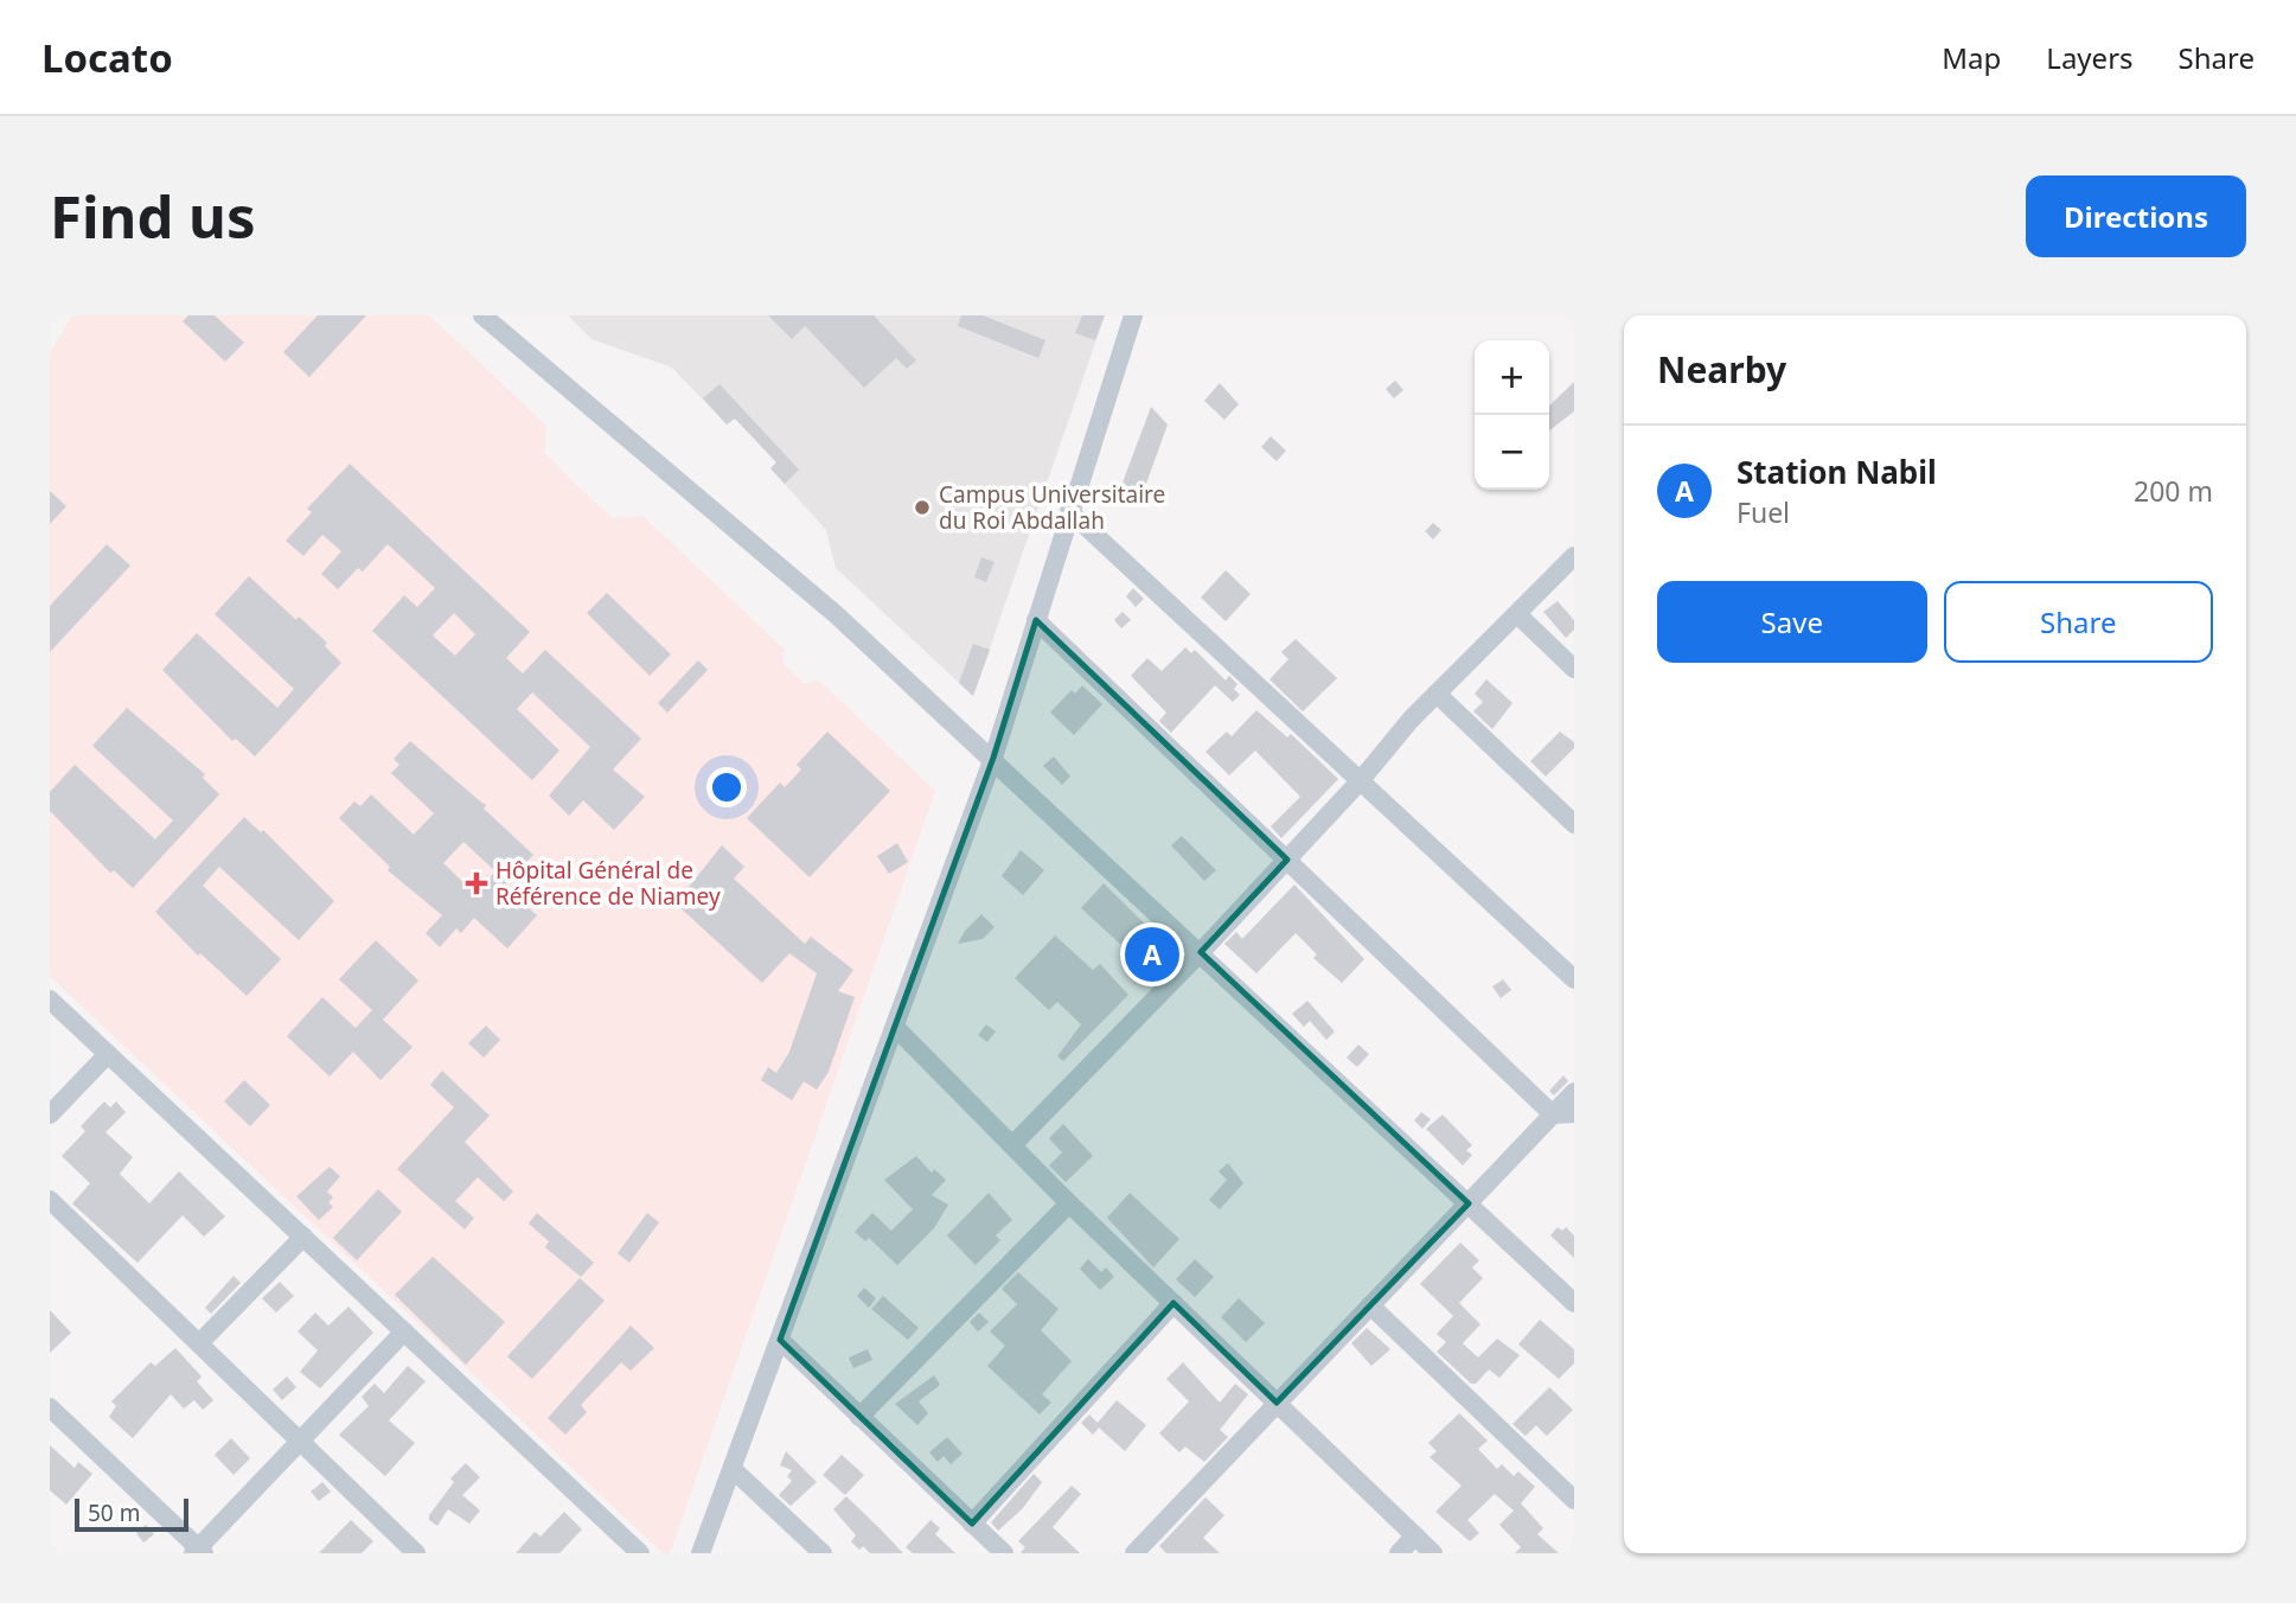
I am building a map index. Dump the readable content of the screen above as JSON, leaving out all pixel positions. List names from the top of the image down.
{
  "places": {
    "other": ["Campus Universitaire du Roi Abdallah"],
    "health": ["Hôpital Général de Référence de Niamey"]
  },
  "scale_bar": "50 m",
  "page": {
    "header": "Locato",
    "nav": ["Map", "Layers", "Share"],
    "buttons": [
      "Directions",
      ["Save", "Share"]
    ],
    "title": "Find us",
    "heading": "Nearby",
    "map_buttons": ["+", "−"],
    "list": [
      {
        "mark": "A",
        "name": "Station Nabil",
        "note": "Fuel",
        "value": "200 m"
      }
    ],
    "pins": "A",
    "scale": "50 m"
  }
}
